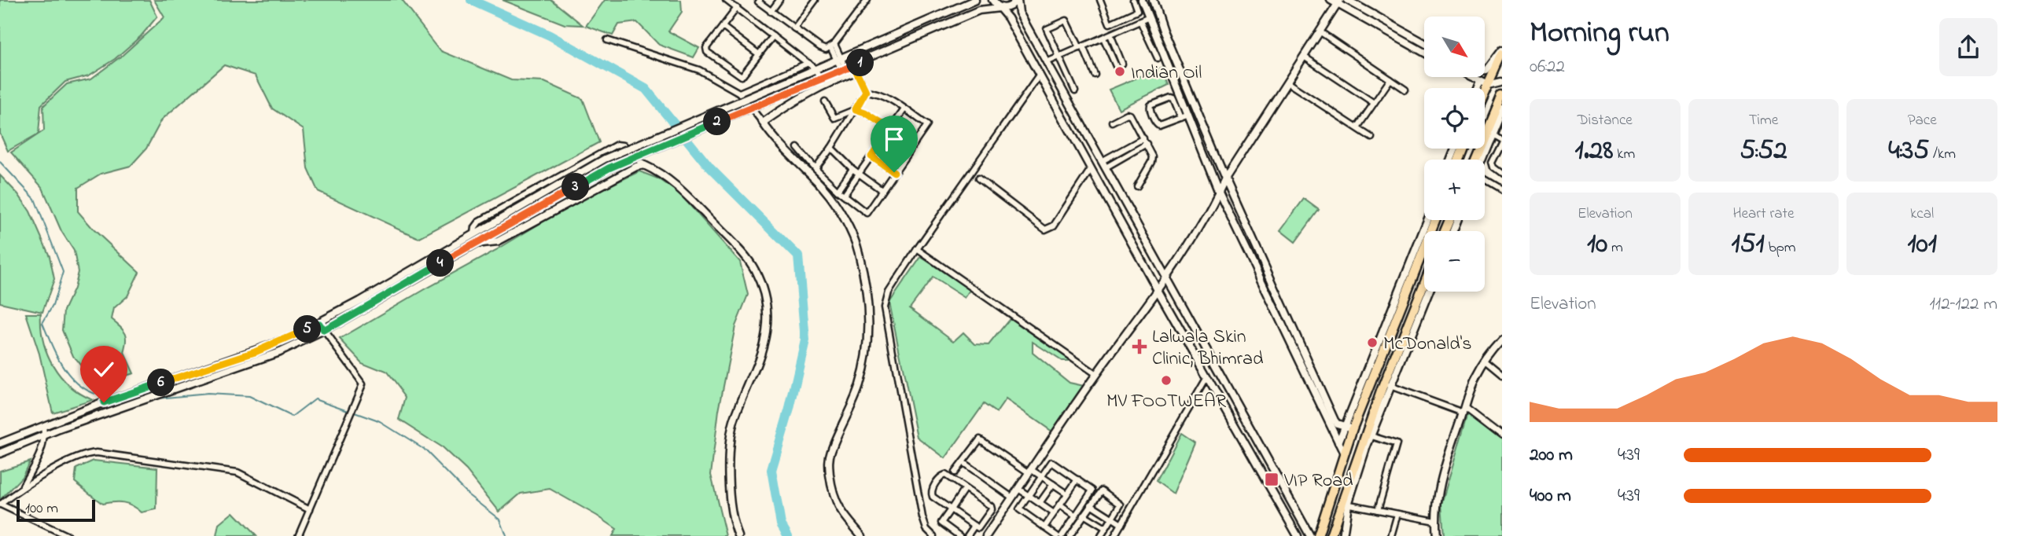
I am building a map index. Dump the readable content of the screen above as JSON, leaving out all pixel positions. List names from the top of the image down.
{
  "places": {
    "other": ["Indian Oil", "McDonald's", "MV FOOTWEAR"],
    "health": ["Lalwala Skin Clinic, Bhimrad"],
    "transit": ["VIP Road"]
  },
  "scale_bar": "100 m",
  "north": "bottom right",
  "page": {
    "heading": ["Morning run", "06:22"],
    "map_buttons": ["+", "−"],
    "pins": [
      "1",
      "2",
      "3",
      "4",
      "5",
      "6"
    ],
    "stats": [
      ["Distance", "1.28 km"],
      ["Time", "5:52"],
      ["Pace", "4:35 /km"],
      ["Elevation", "10 m"],
      ["Heart rate", "151 bpm"],
      ["kcal", "101"]
    ],
    "chart": ["Elevation", "112–122 m"],
    "list": [
      {
        "name": "200 m",
        "note": "4:39"
      },
      {
        "name": "400 m",
        "note": "4:39"
      }
    ],
    "scale": "100 m"
  }
}
